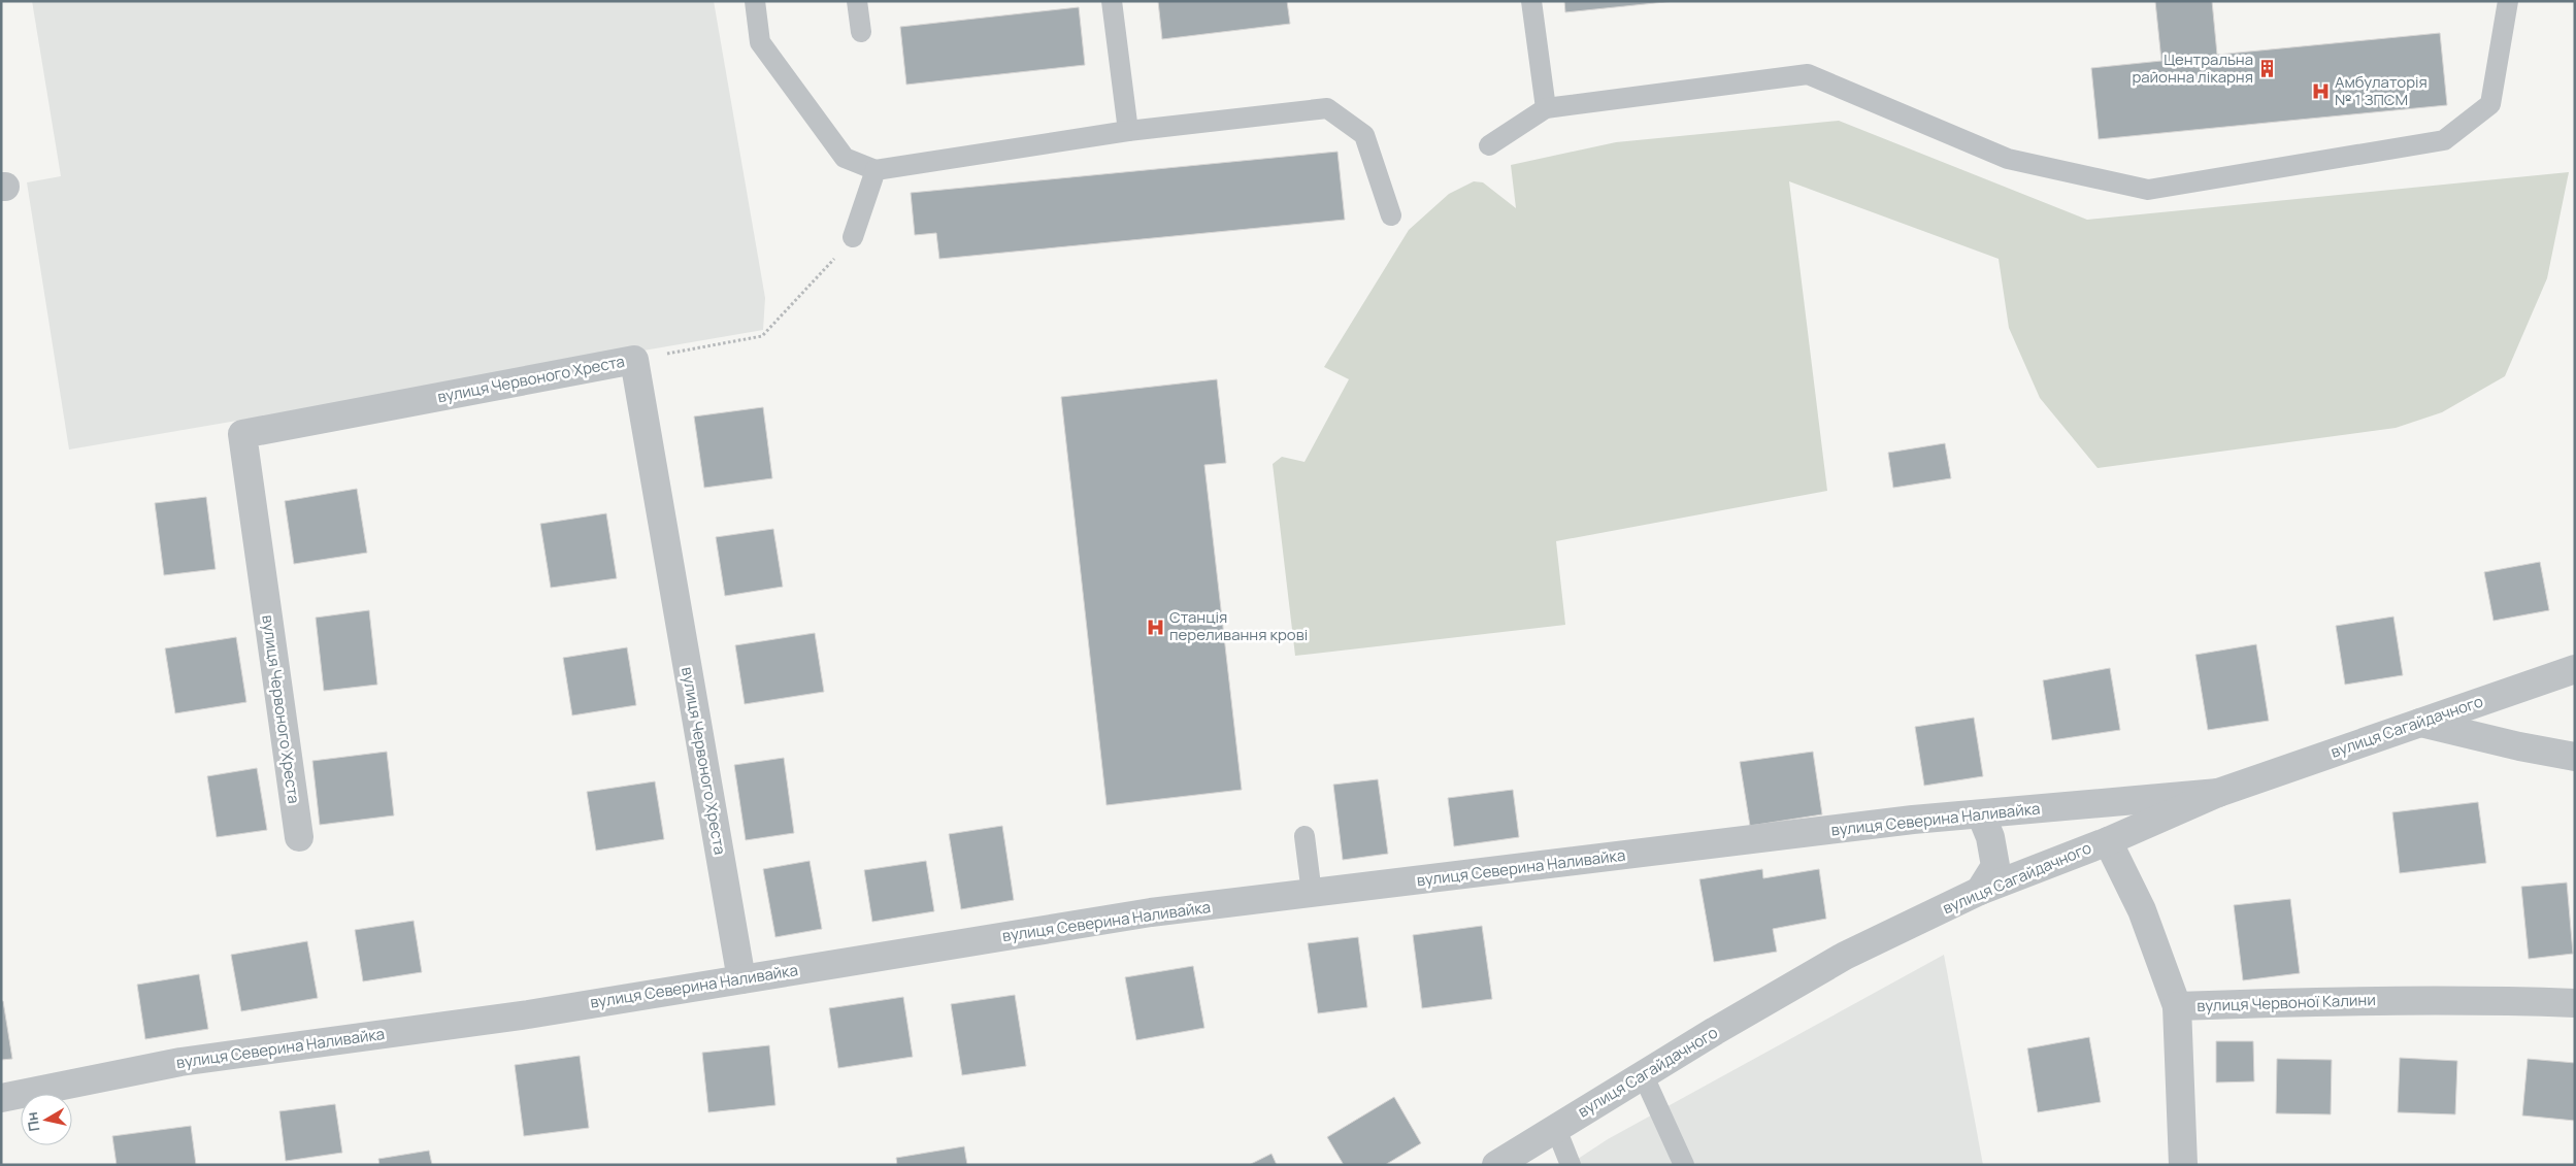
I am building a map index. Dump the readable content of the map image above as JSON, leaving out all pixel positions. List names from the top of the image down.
{
  "streets": {
    "street": [
      "вулиця Червоного Хреста",
      "вулиця Сагайдачного",
      "вулиця Северина Наливайка",
      "вулиця Червоної Калини"
    ]
  },
  "crossings": [
    ["вулиця Червоного Хреста", "вулиця Северина Наливайка"],
    ["вулиця Сагайдачного", "вулиця Северина Наливайка"],
    ["вулиця Сагайдачного", "вулиця Червоної Калини"]
  ],
  "places": {
    "building": ["Центральна районна лікарня"],
    "hospital": ["Амбулаторія № 1 ЗПСМ", "Станція переливання крові"]
  },
  "north": "left"
}
